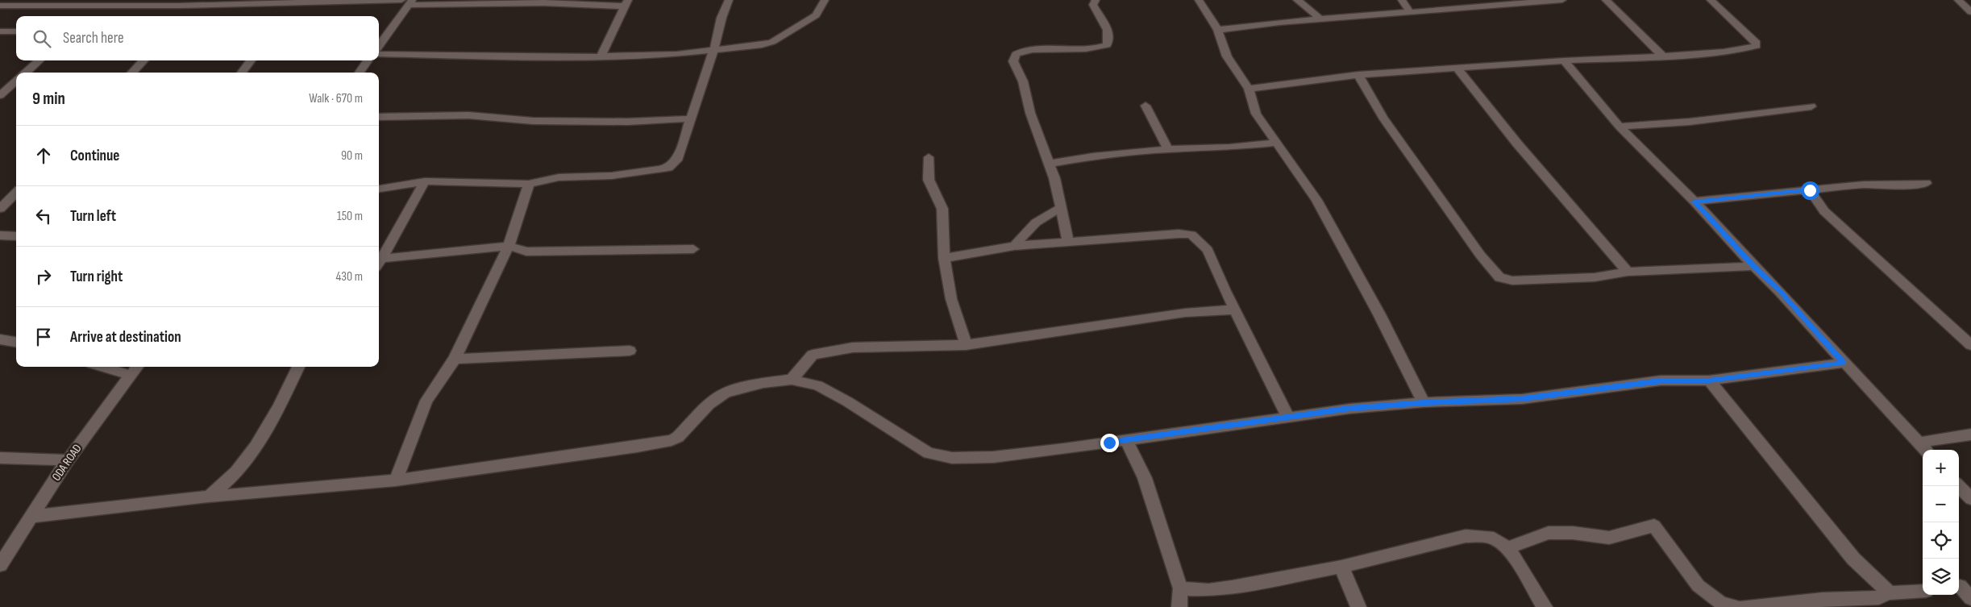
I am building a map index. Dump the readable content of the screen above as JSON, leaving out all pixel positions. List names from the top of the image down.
{
  "streets": {
    "street": ["ODA ROAD"]
  },
  "page": {
    "search": "Search here",
    "heading": ["9 min", "Walk · 670 m"],
    "list": [
      ["Continue", "90 m"],
      ["Turn left", "150 m"],
      ["Turn right", "430 m"],
      "Arrive at destination"
    ],
    "map_buttons": ["+", "−"]
  }
}
